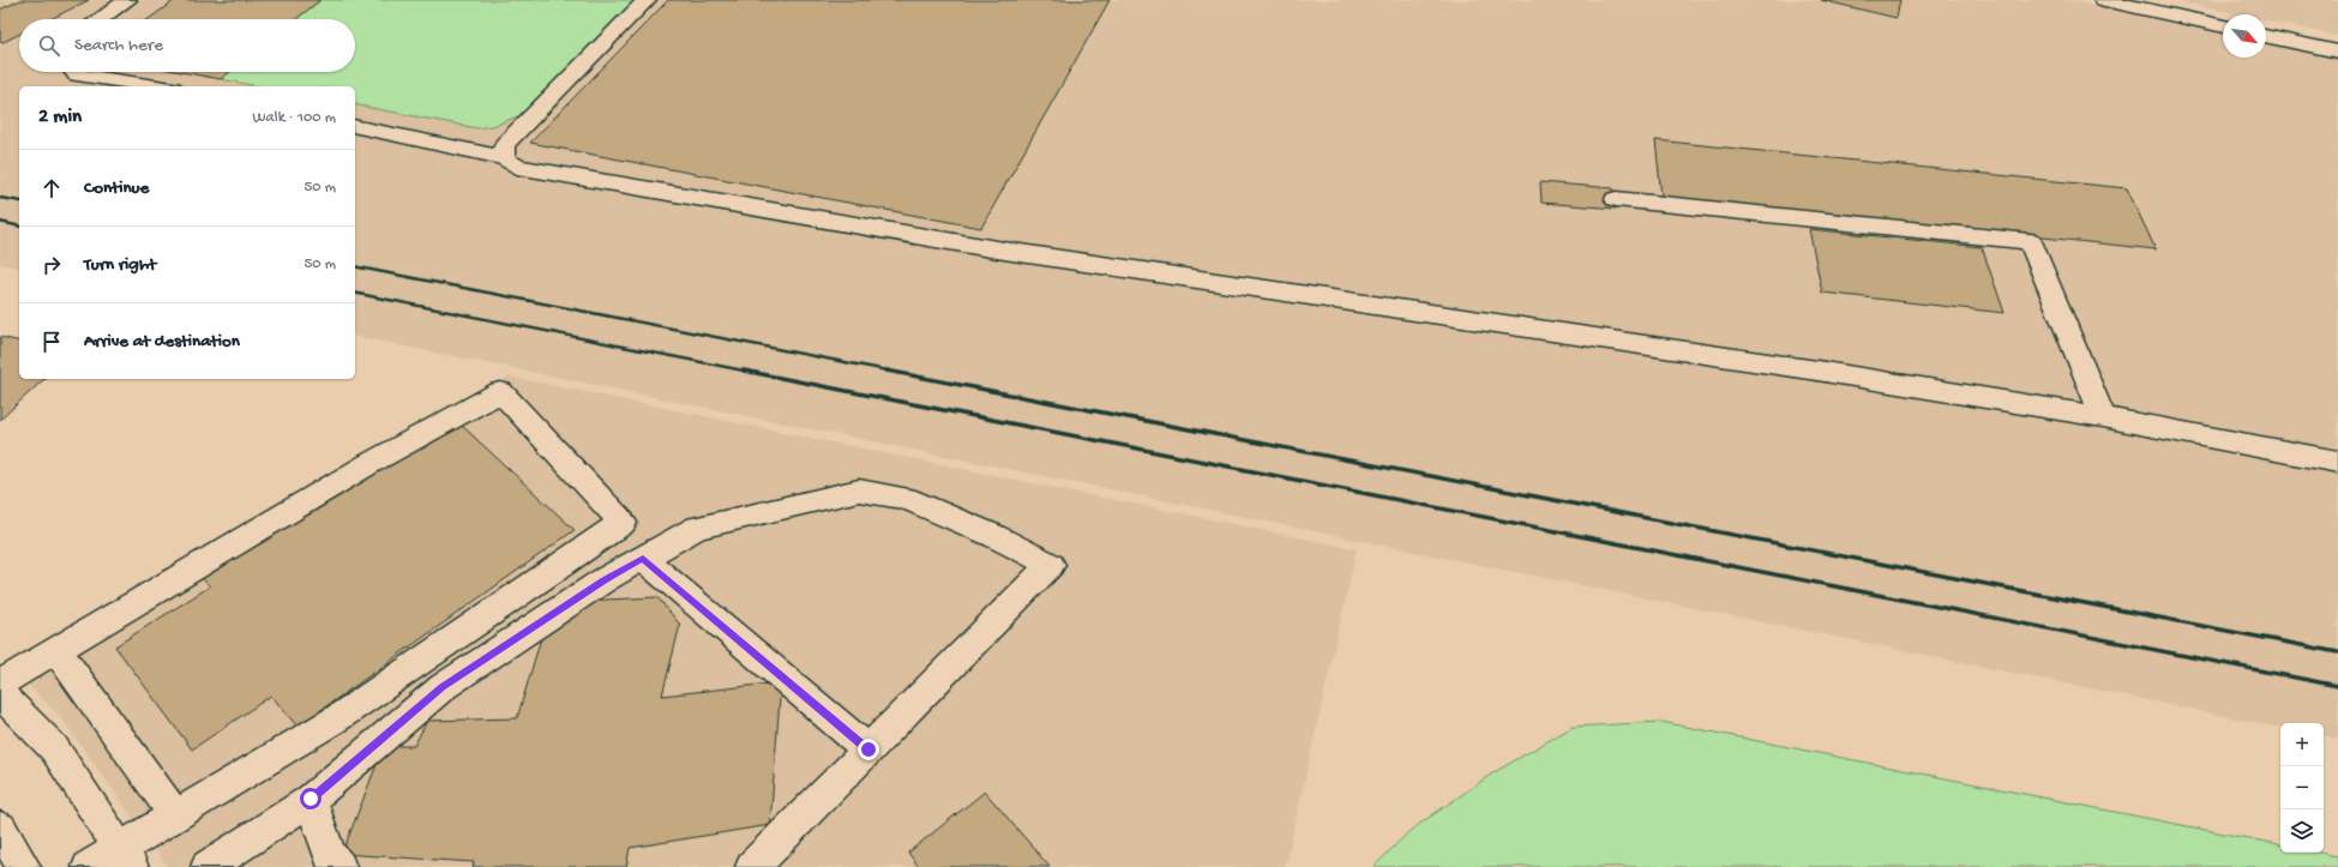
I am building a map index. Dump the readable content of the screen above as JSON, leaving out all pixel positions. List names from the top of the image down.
{
  "north": "bottom right",
  "page": {
    "search": "Search here",
    "heading": ["2 min", "Walk · 100 m"],
    "list": [
      ["Continue", "50 m"],
      ["Turn right", "50 m"],
      "Arrive at destination"
    ],
    "map_buttons": ["+", "−"]
  }
}
